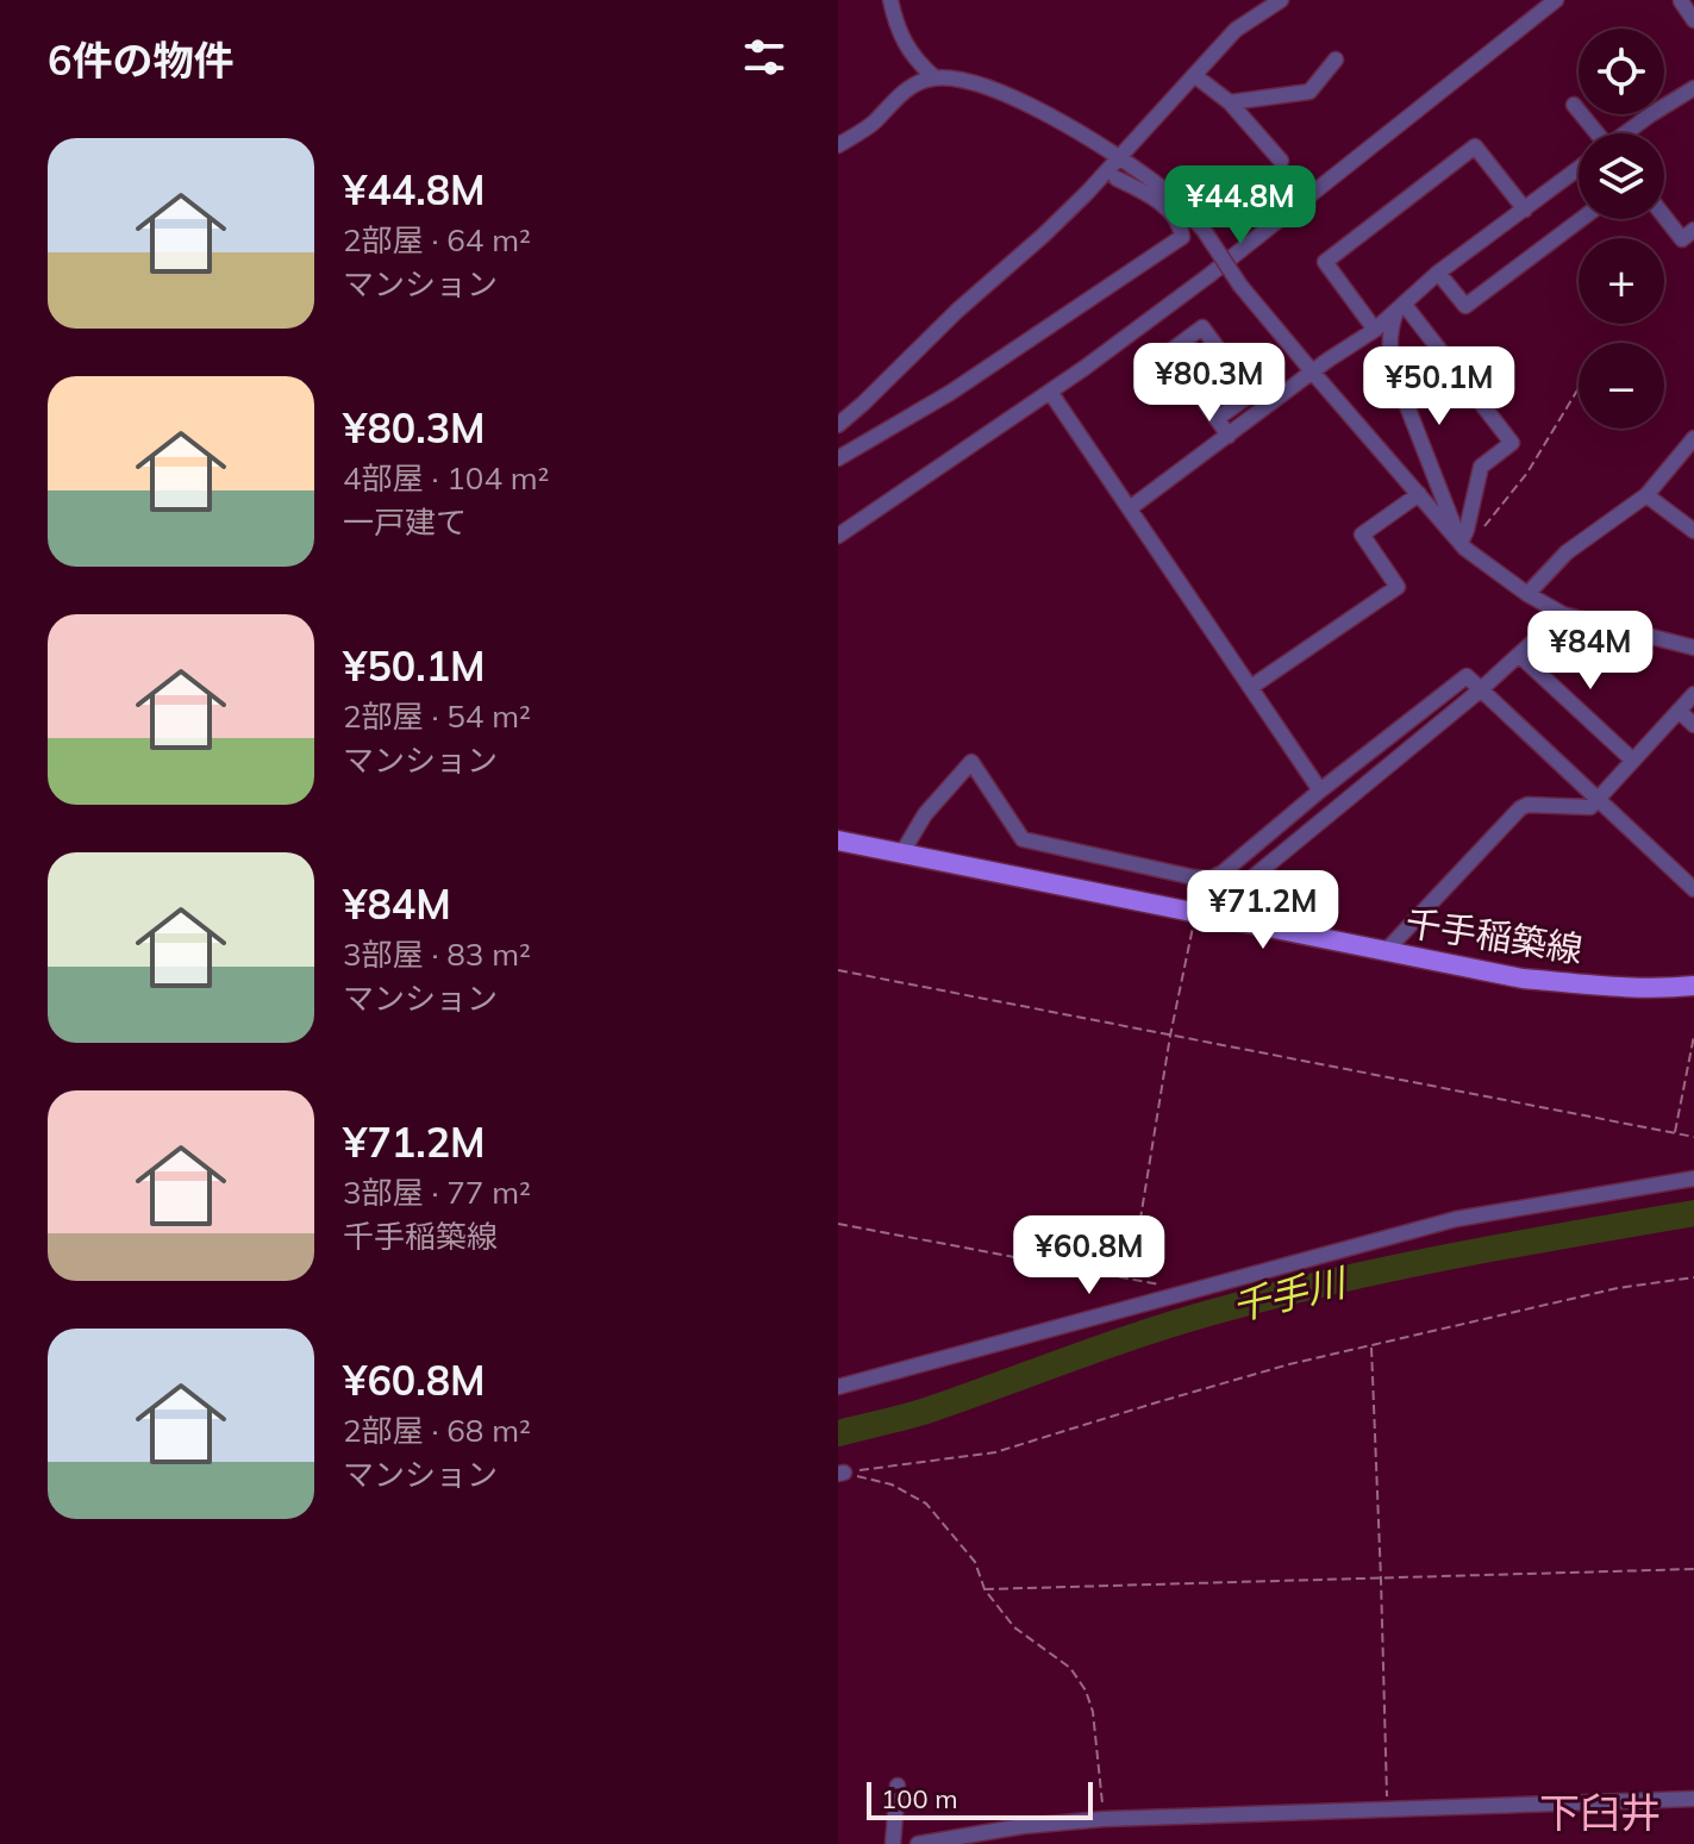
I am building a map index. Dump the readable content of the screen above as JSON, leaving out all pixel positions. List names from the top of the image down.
{
  "streets": {
    "main road": ["千手稲築線"]
  },
  "districts": ["下臼井"],
  "water": ["千手川"],
  "scale_bar": "100 m",
  "page": {
    "heading": "6件の物件",
    "map_buttons": ["+", "−"],
    "list": [
      {
        "name": "¥44.8M",
        "note": "2部屋 · 64 m² · マンション"
      },
      {
        "name": "¥80.3M",
        "note": "4部屋 · 104 m² · 一戸建て"
      },
      {
        "name": "¥50.1M",
        "note": "2部屋 · 54 m² · マンション"
      },
      {
        "name": "¥84M",
        "note": "3部屋 · 83 m² · マンション"
      },
      {
        "name": "¥71.2M",
        "note": "3部屋 · 77 m² · 千手稲築線"
      },
      {
        "name": "¥60.8M",
        "note": "2部屋 · 68 m² · マンション"
      }
    ],
    "price": [
      "¥44.8M",
      "¥80.3M",
      "¥50.1M",
      "¥84M",
      "¥71.2M",
      "¥60.8M"
    ],
    "scale": "100 m"
  }
}
